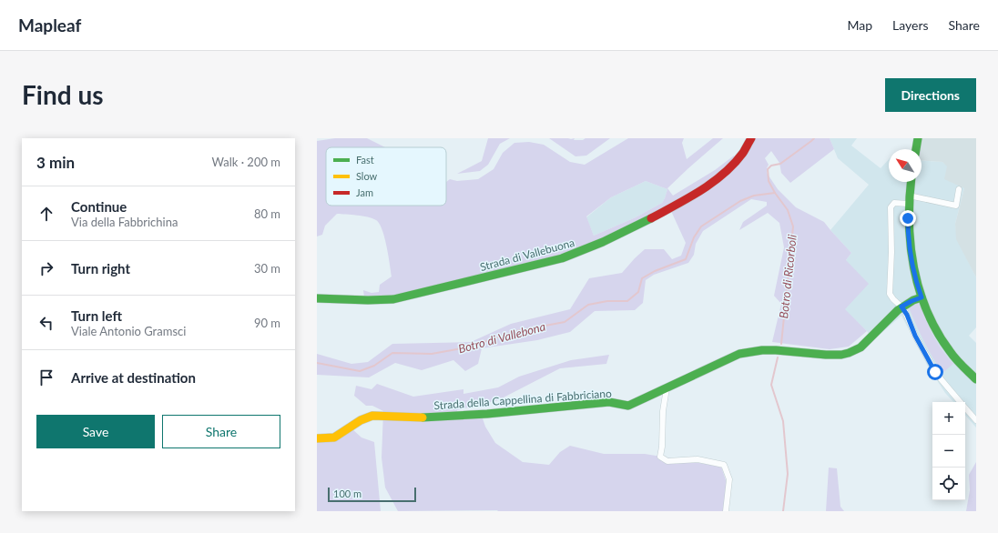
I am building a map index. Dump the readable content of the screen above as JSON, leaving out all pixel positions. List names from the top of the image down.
{
  "streets": {
    "street": ["Strada di Vallebuona", "Strada della Cappellina di Fabbriciano"]
  },
  "water": ["Botro di Ricorboli", "Botro di Vallebona"],
  "legend": ["Fast", "Slow", "Jam"],
  "scale_bar": "100 m",
  "north": "top left",
  "page": {
    "header": "Mapleaf",
    "nav": ["Map", "Layers", "Share"],
    "buttons": [
      "Directions",
      ["Save", "Share"]
    ],
    "title": "Find us",
    "heading": ["3 min", "Walk · 200 m"],
    "list": [
      ["Continue", "Via della Fabbrichina", "80 m"],
      ["Turn right", "30 m"],
      ["Turn left", "Viale Antonio Gramsci", "90 m"],
      "Arrive at destination"
    ],
    "map_buttons": ["+", "−"],
    "scale": "100 m"
  }
}
